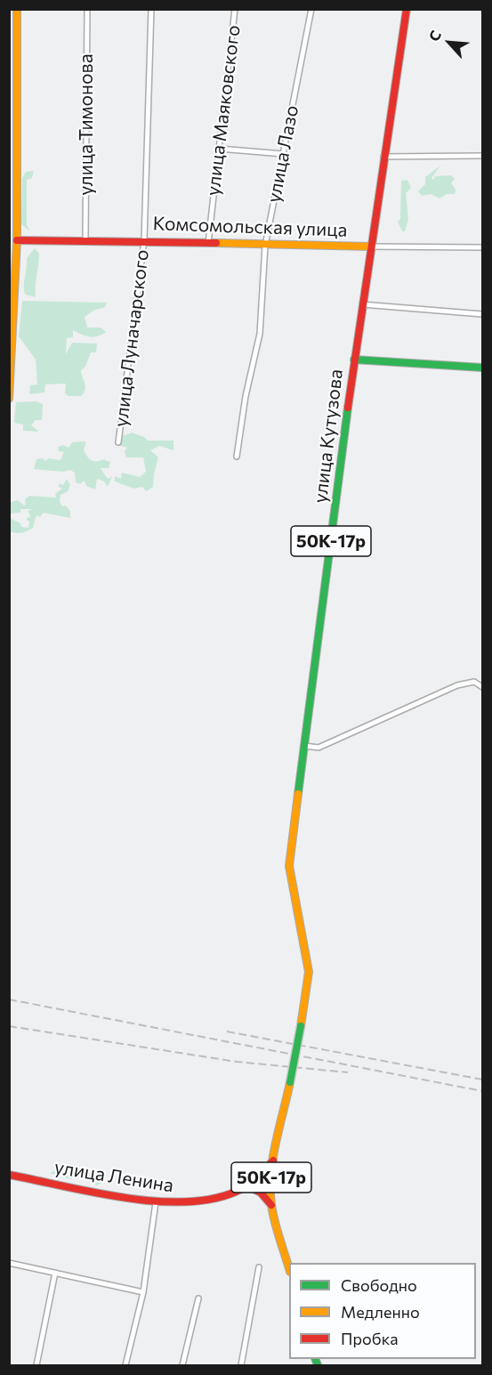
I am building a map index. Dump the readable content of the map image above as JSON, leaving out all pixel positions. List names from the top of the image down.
{
  "streets": {
    "main road": [
      "Комсомольская улица",
      "улица Кутузова",
      "50К-17р",
      "улица Ленина"
    ],
    "street": [
      "улица Маяковского",
      "улица Тимонова",
      "улица Лазо",
      "улица Луначарского"
    ]
  },
  "crossings": [
    ["улица Маяковского", "Комсомольская улица"],
    ["улица Тимонова", "Комсомольская улица"],
    ["улица Лазо", "Комсомольская улица"],
    ["Комсомольская улица", "улица Луначарского"],
    ["Комсомольская улица", "улица Кутузова"],
    ["улица Кутузова", "50К-17р"],
    ["улица Кутузова", "улица Ленина"],
    ["50К-17р", "улица Ленина"]
  ],
  "legend": ["Свободно", "Медленно", "Пробка"],
  "north": "top left"
}
